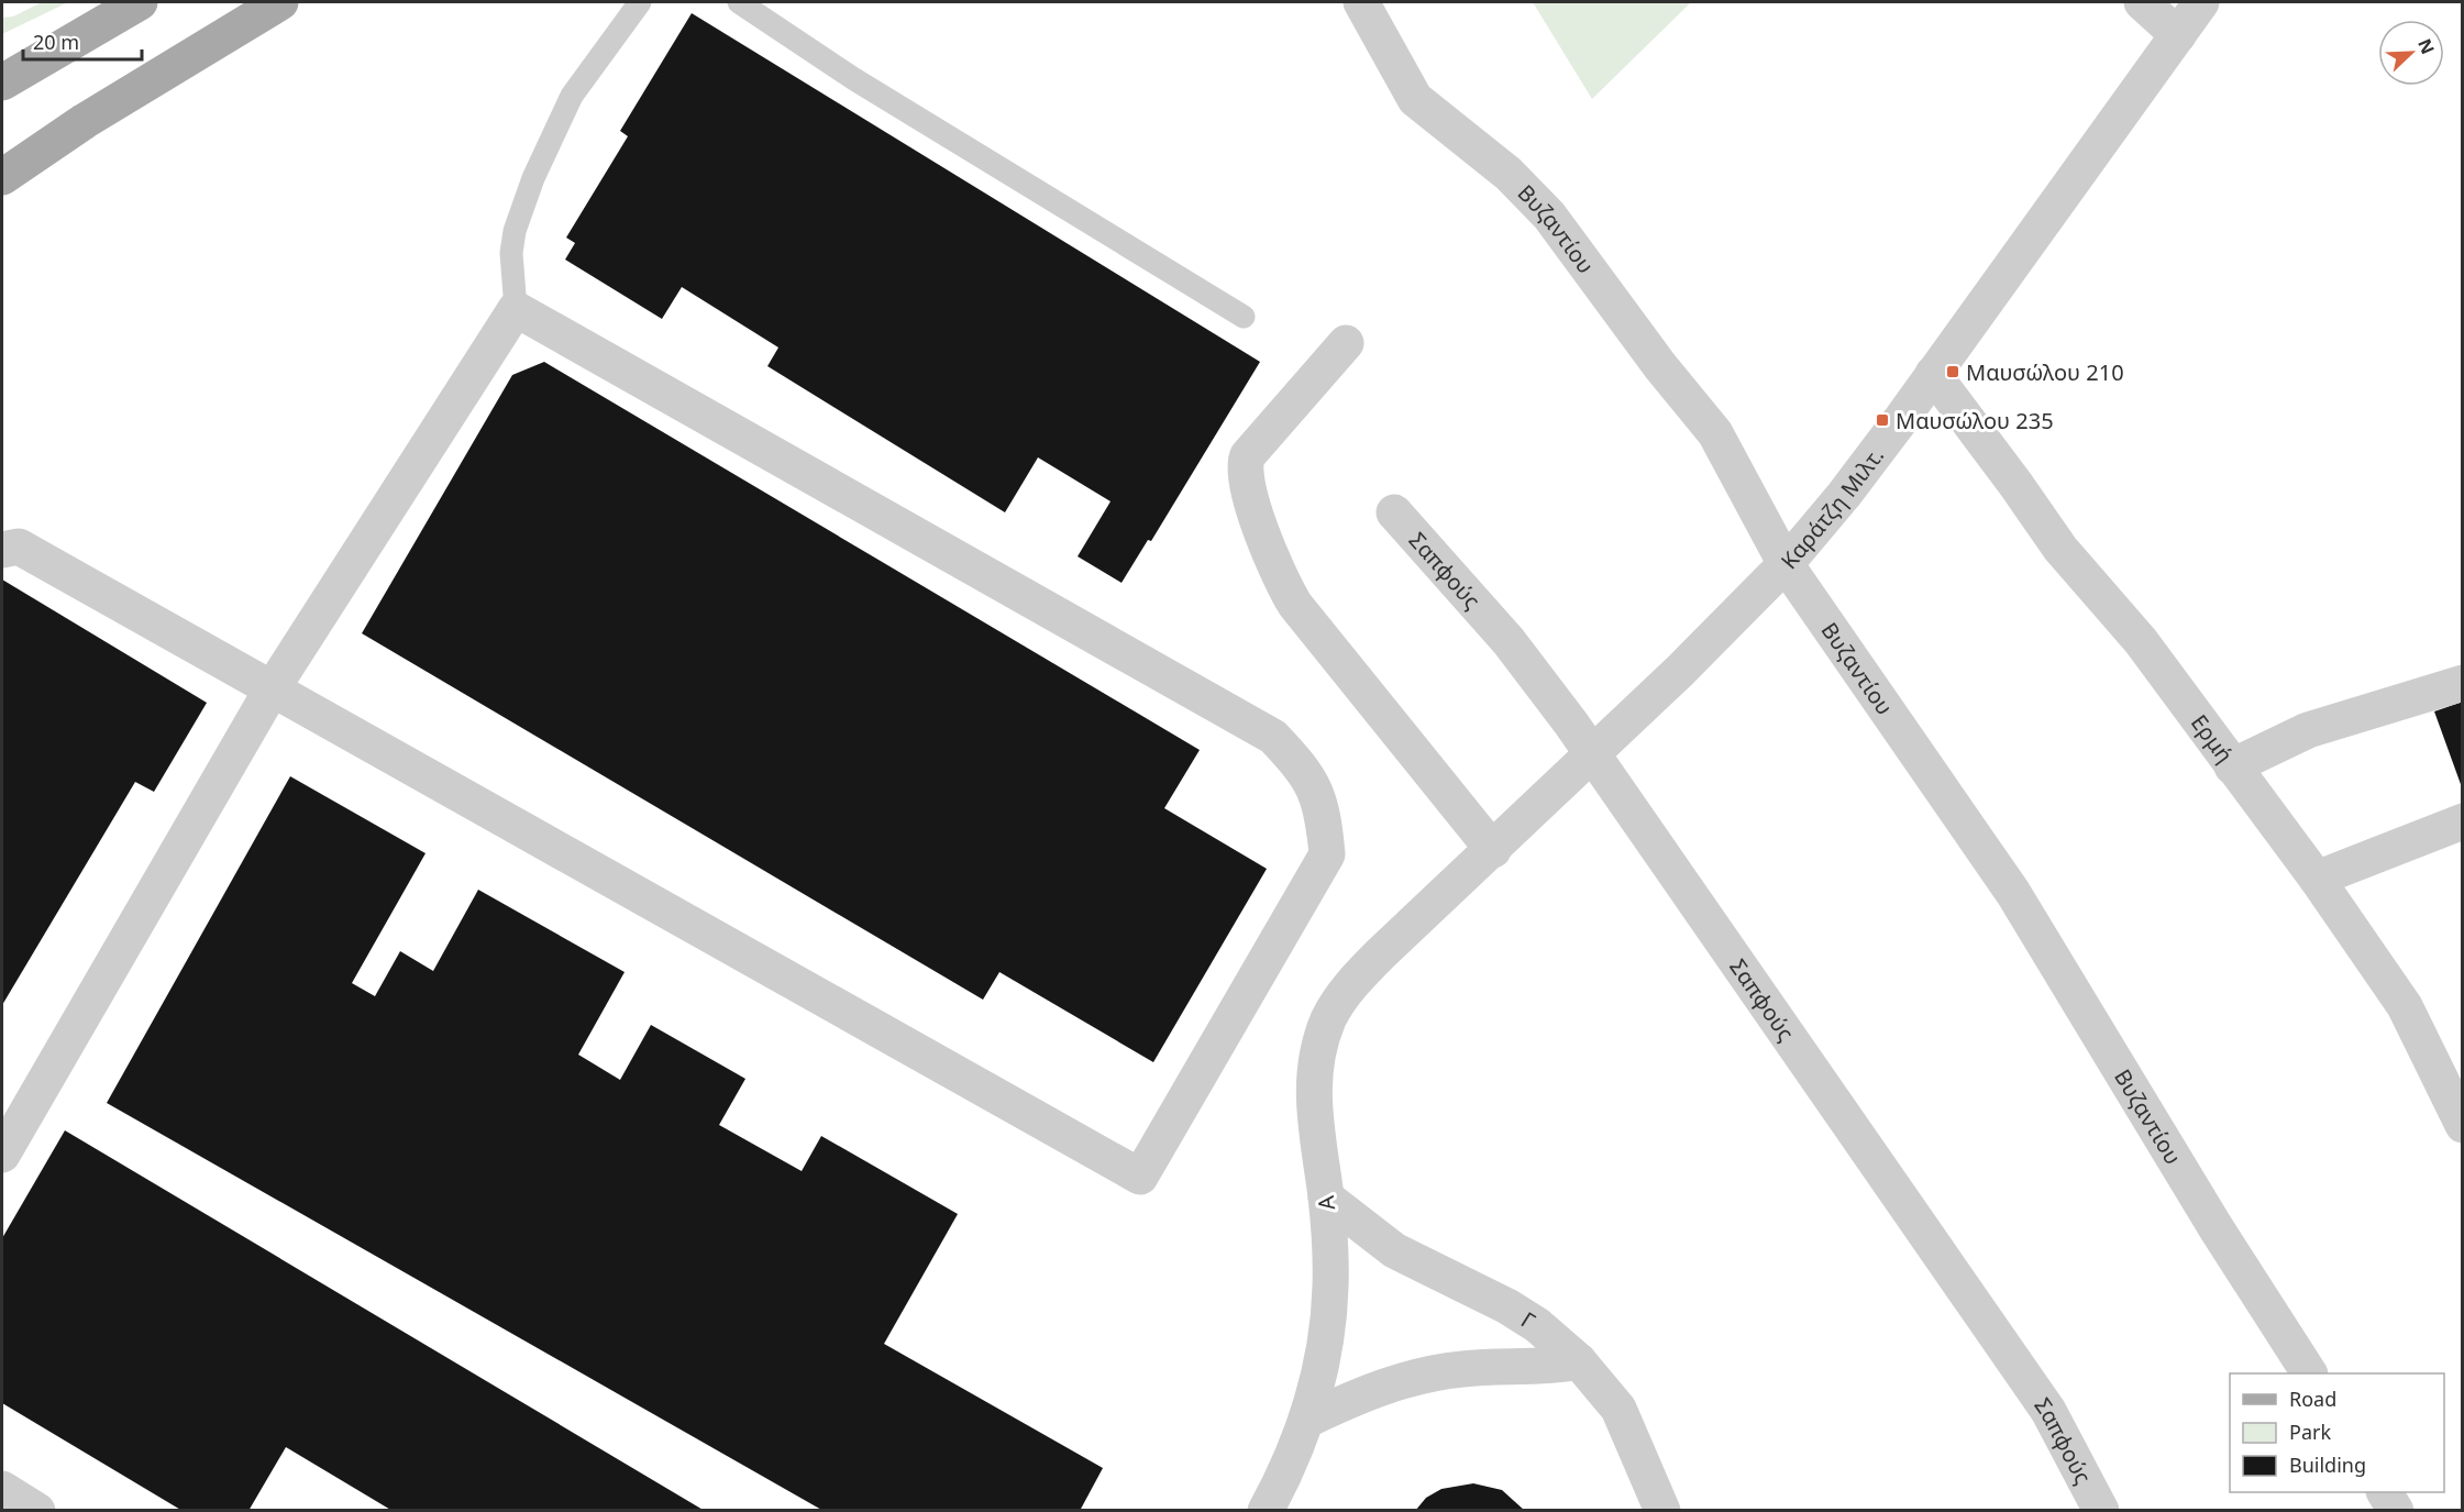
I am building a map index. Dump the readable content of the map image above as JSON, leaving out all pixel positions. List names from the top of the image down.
{
  "streets": {
    "street": [
      "Βυζαντίου",
      "Καράτζη Μιλτ.",
      "Σαπφούς",
      "Ερμή",
      "Α",
      "Γ"
    ]
  },
  "crossings": [
    ["Βυζαντίου", "Καράτζη Μιλτ."],
    ["Καράτζη Μιλτ.", "Σαπφούς"],
    ["Καράτζη Μιλτ.", "Ερμή"],
    ["Καράτζη Μιλτ.", "Α"],
    ["Α", "Γ"]
  ],
  "places": {
    "transit": ["Μαυσώλου 210", "Μαυσώλου 235"]
  },
  "legend": ["Road", "Park", "Building"],
  "scale_bar": "20 m",
  "north": "top right"
}
